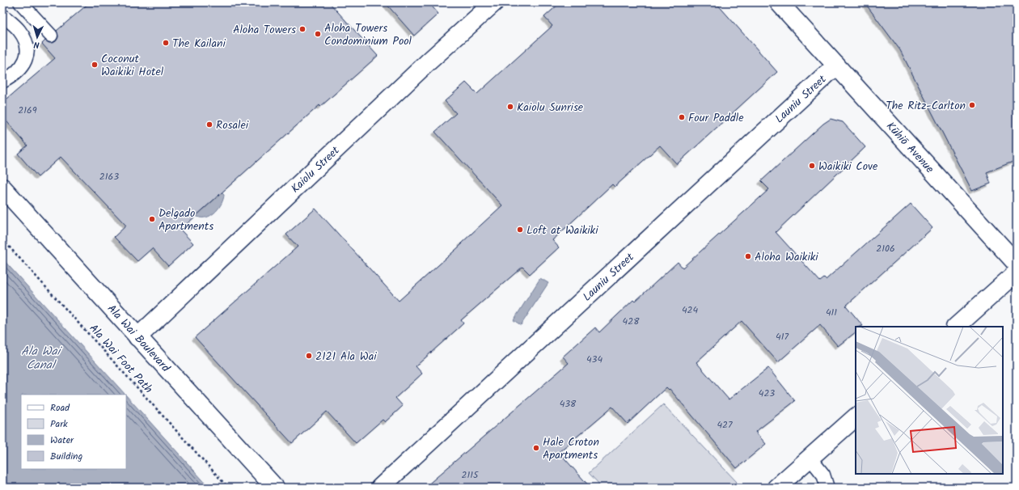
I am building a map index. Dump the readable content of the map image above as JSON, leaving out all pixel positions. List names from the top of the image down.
{
  "streets": {
    "street": [
      "Launiu Street",
      "Kūhiō Avenue",
      "Kaiolu Street",
      "Ala Wai Boulevard"
    ],
    "path": ["Ala Wai Foot Path"]
  },
  "crossings": [
    ["Launiu Street", "Kūhiō Avenue"],
    ["Kaiolu Street", "Ala Wai Boulevard"]
  ],
  "water": ["Ala Wai Canal"],
  "places": [
    "Aloha Towers",
    "Aloha Towers Condominium Pool",
    "The Kailani",
    "Coconut Waikiki Hotel",
    "The Ritz-Carlton",
    "Kaiolu Sunrise",
    "Four Paddle",
    "Rosalei",
    "Waikiki Cove",
    "Delgado Apartments",
    "Loft at Waikiki",
    "Aloha Waikiki",
    "2121 Ala Wai",
    "Hale Croton Apartments"
  ],
  "house_numbers": [
    "2169",
    "2163",
    "2106",
    "424",
    "411",
    "428",
    "417",
    "434",
    "423",
    "438",
    "427",
    "2115"
  ],
  "legend": [
    "Road",
    "Park",
    "Water",
    "Building"
  ],
  "north": "bottom"
}
